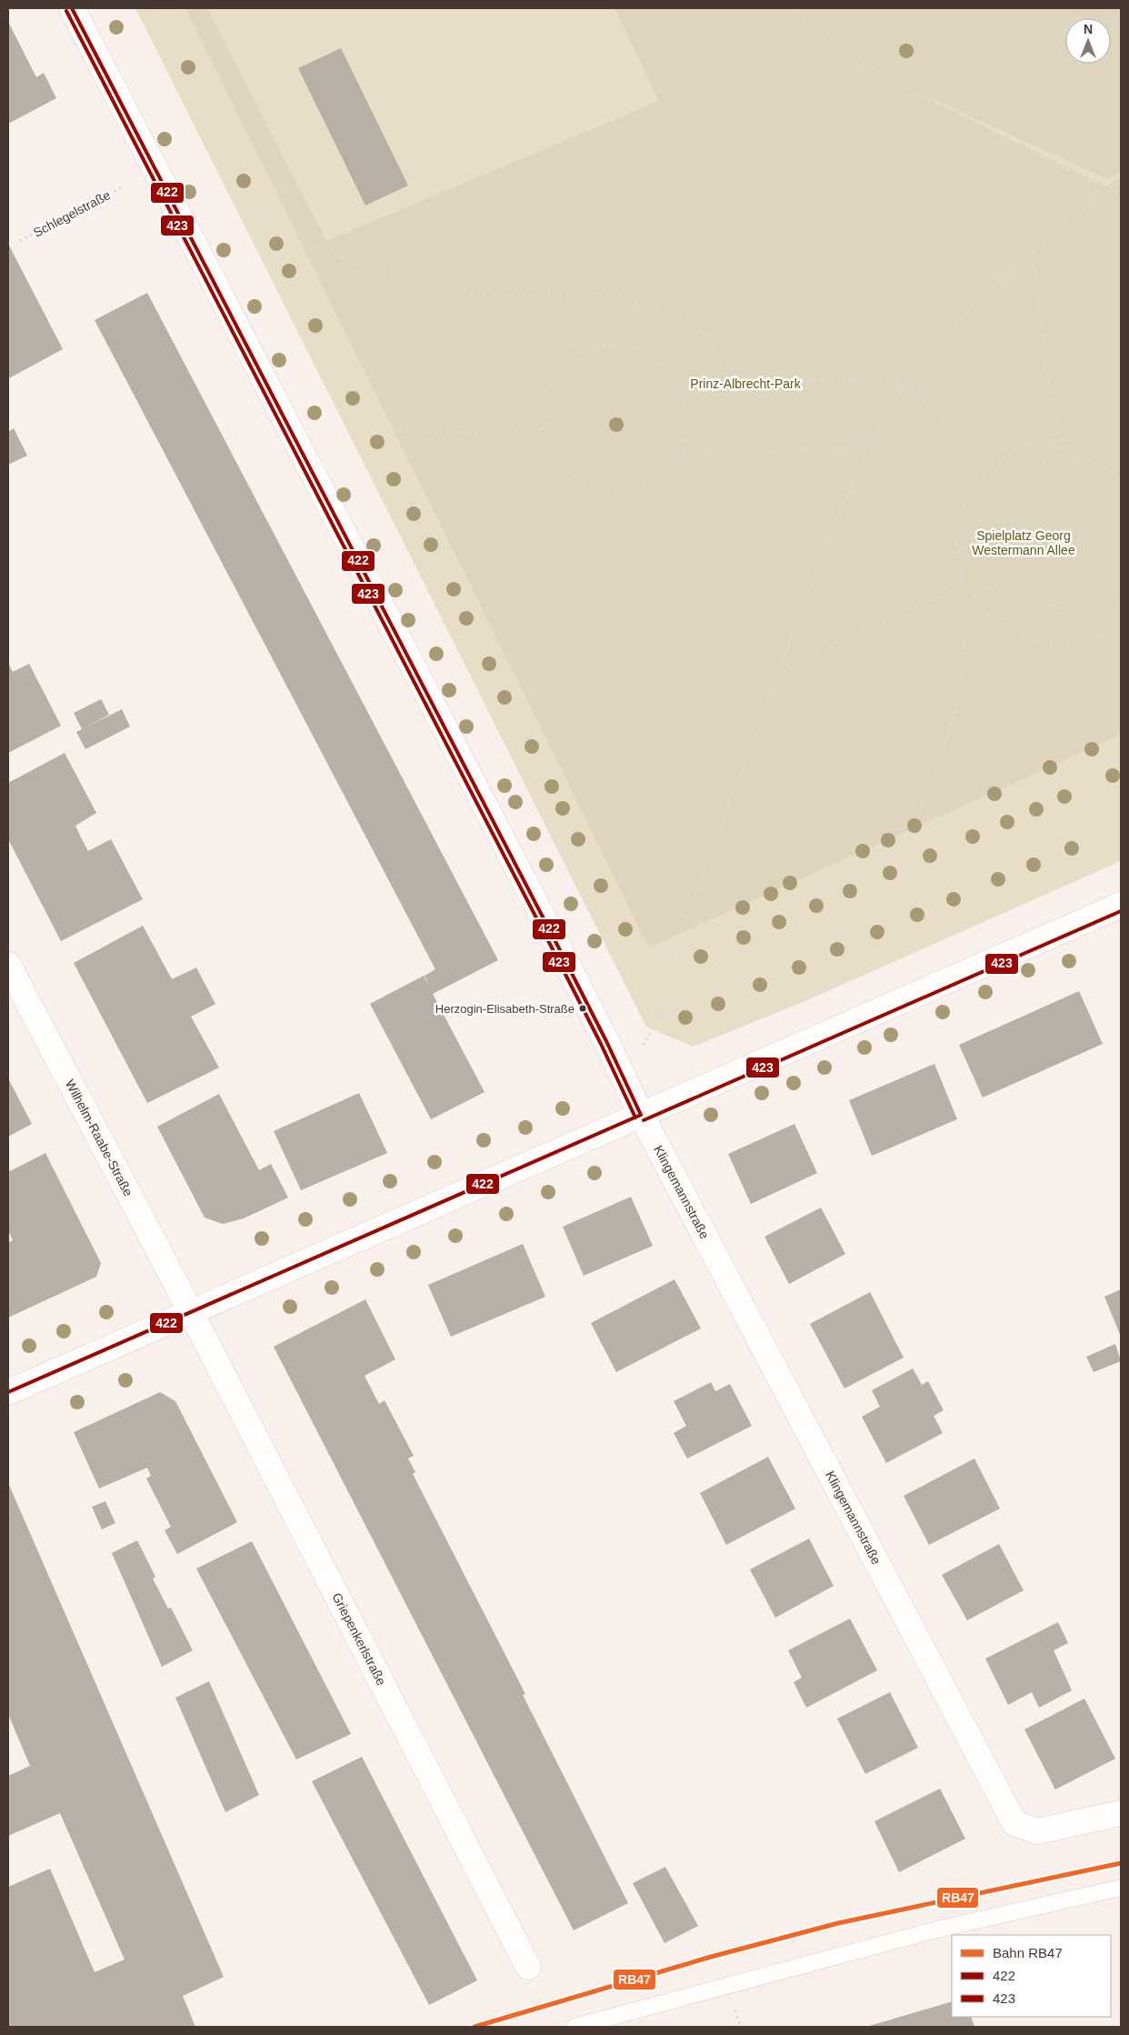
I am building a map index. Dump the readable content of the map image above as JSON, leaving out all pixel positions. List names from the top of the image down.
{
  "streets": {
    "street": ["Wilhelm-Raabe-Straße", "Klingemannstraße", "Griepenkerlstraße"],
    "path": ["Schlegelstraße"]
  },
  "crossings": [
    ["Wilhelm-Raabe-Straße", "Griepenkerlstraße"]
  ],
  "parks": ["Prinz-Albrecht-Park", "Spielplatz Georg Westermann Allee"],
  "places": ["Herzogin-Elisabeth-Straße"],
  "lines": ["transit line 422", "transit line 423", "rail line RB47"],
  "legend": ["Bahn RB47", "422", "423"],
  "north": "top"
}
